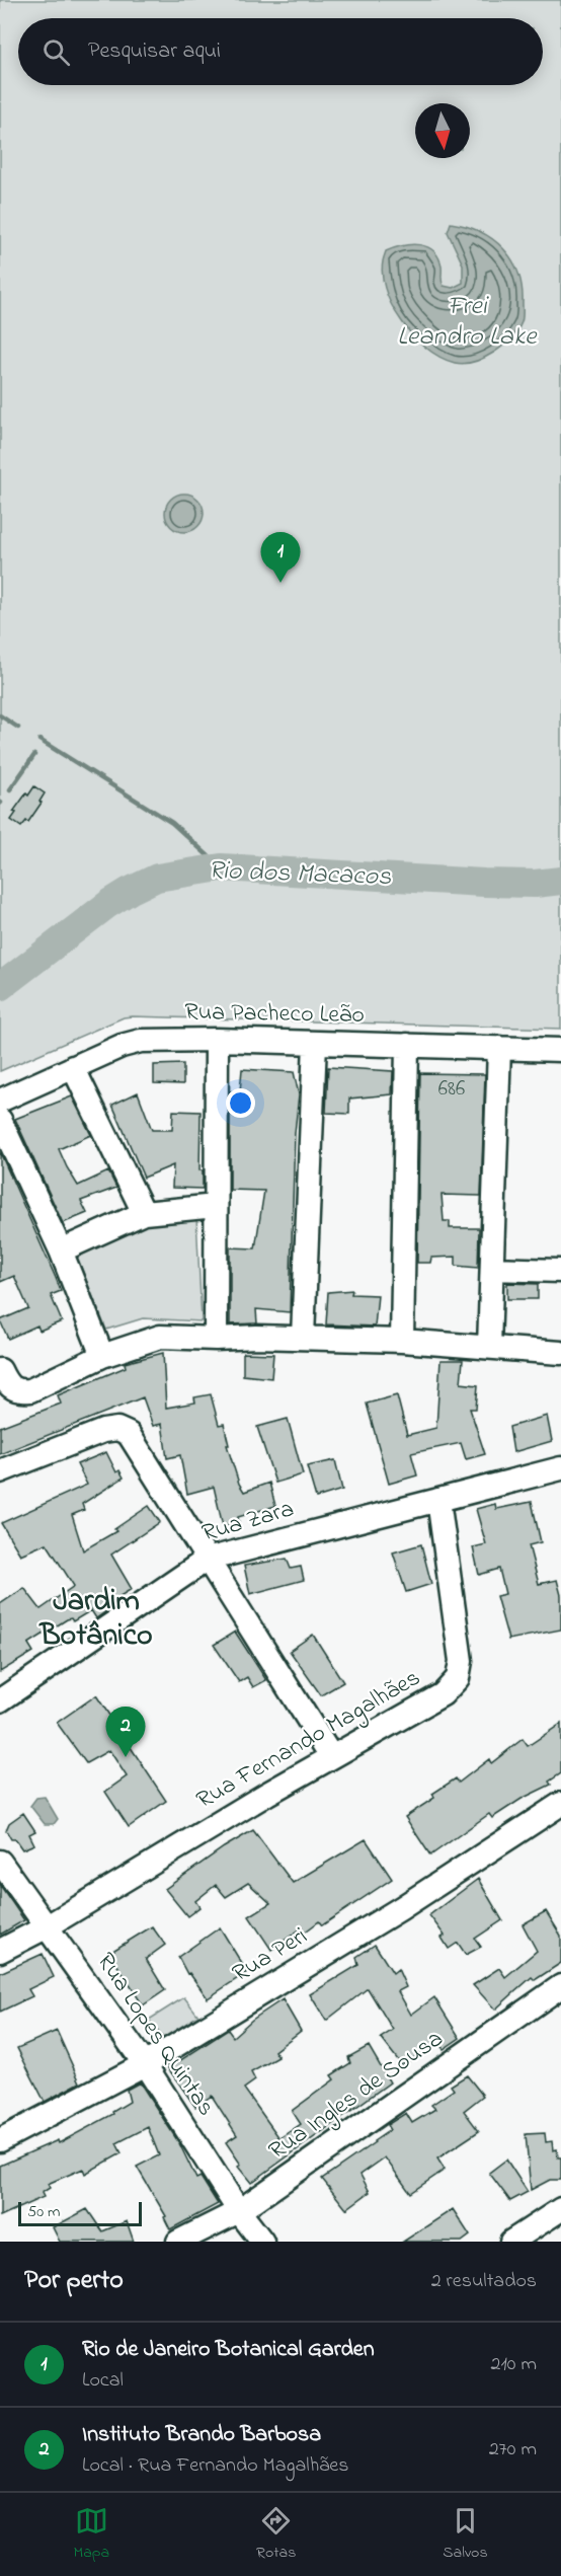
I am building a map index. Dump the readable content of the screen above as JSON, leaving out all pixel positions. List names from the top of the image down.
{
  "streets": {
    "street": [
      "Rua Pacheco Leão",
      "Rua Zara",
      "Rua Fernando Magalhães",
      "Rua Peri",
      "Rua Lopes Quintas",
      "Rua Ingles de Sousa"
    ]
  },
  "crossings": [
    ["Rua Zara", "Rua Fernando Magalhães"],
    ["Rua Fernando Magalhães", "Rua Lopes Quintas"],
    ["Rua Peri", "Rua Lopes Quintas"],
    ["Rua Lopes Quintas", "Rua Ingles de Sousa"]
  ],
  "districts": ["Jardim Botânico"],
  "water": ["Frei Leandro Lake", "Rio dos Macacos"],
  "house_numbers": ["686"],
  "scale_bar": "50 m",
  "north": "bottom",
  "page": {
    "search": "Pesquisar aqui",
    "pins": ["1", "2"],
    "scale": "50 m",
    "heading": ["Por perto", "2 resultados"],
    "list": [
      {
        "mark": "1",
        "name": "Rio de Janeiro Botanical Garden",
        "note": "Local",
        "value": "210 m"
      },
      {
        "mark": "2",
        "name": "Instituto Brando Barbosa",
        "note": "Local · Rua Fernando Magalhães",
        "value": "270 m"
      }
    ],
    "nav": ["Mapa", "Rotas", "Salvos"]
  }
}
